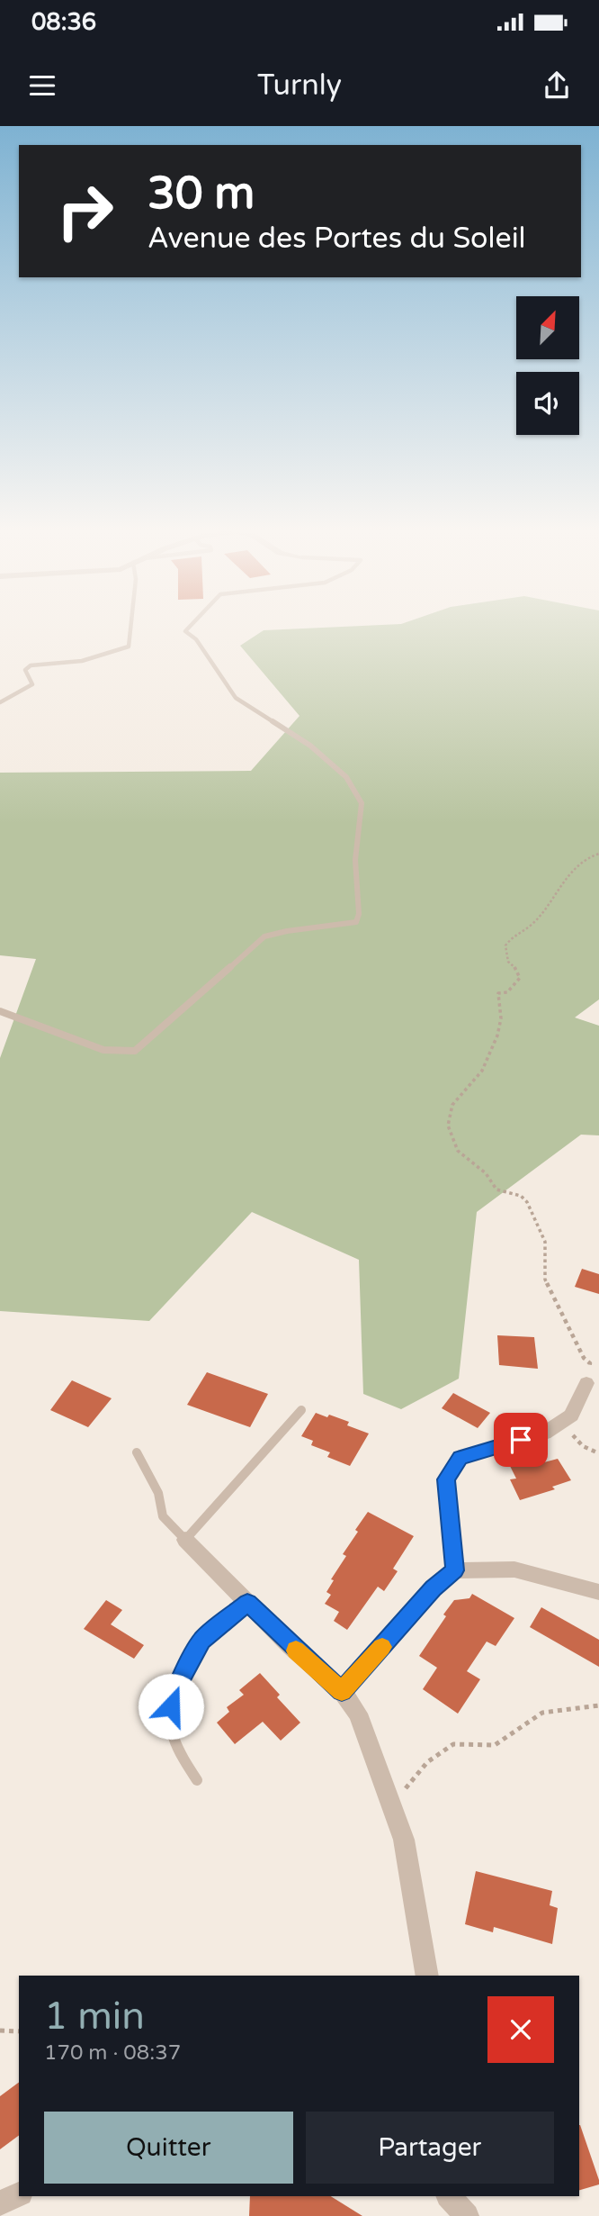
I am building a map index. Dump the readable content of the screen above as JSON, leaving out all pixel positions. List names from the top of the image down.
{
  "north": "top right",
  "page": {
    "status": "08:36",
    "header": "Turnly",
    "turn": ["30 m", "Avenue des Portes du Soleil"],
    "heading": ["1 min", "170 m · 08:37"],
    "buttons": ["Quitter", "Partager"]
  }
}
